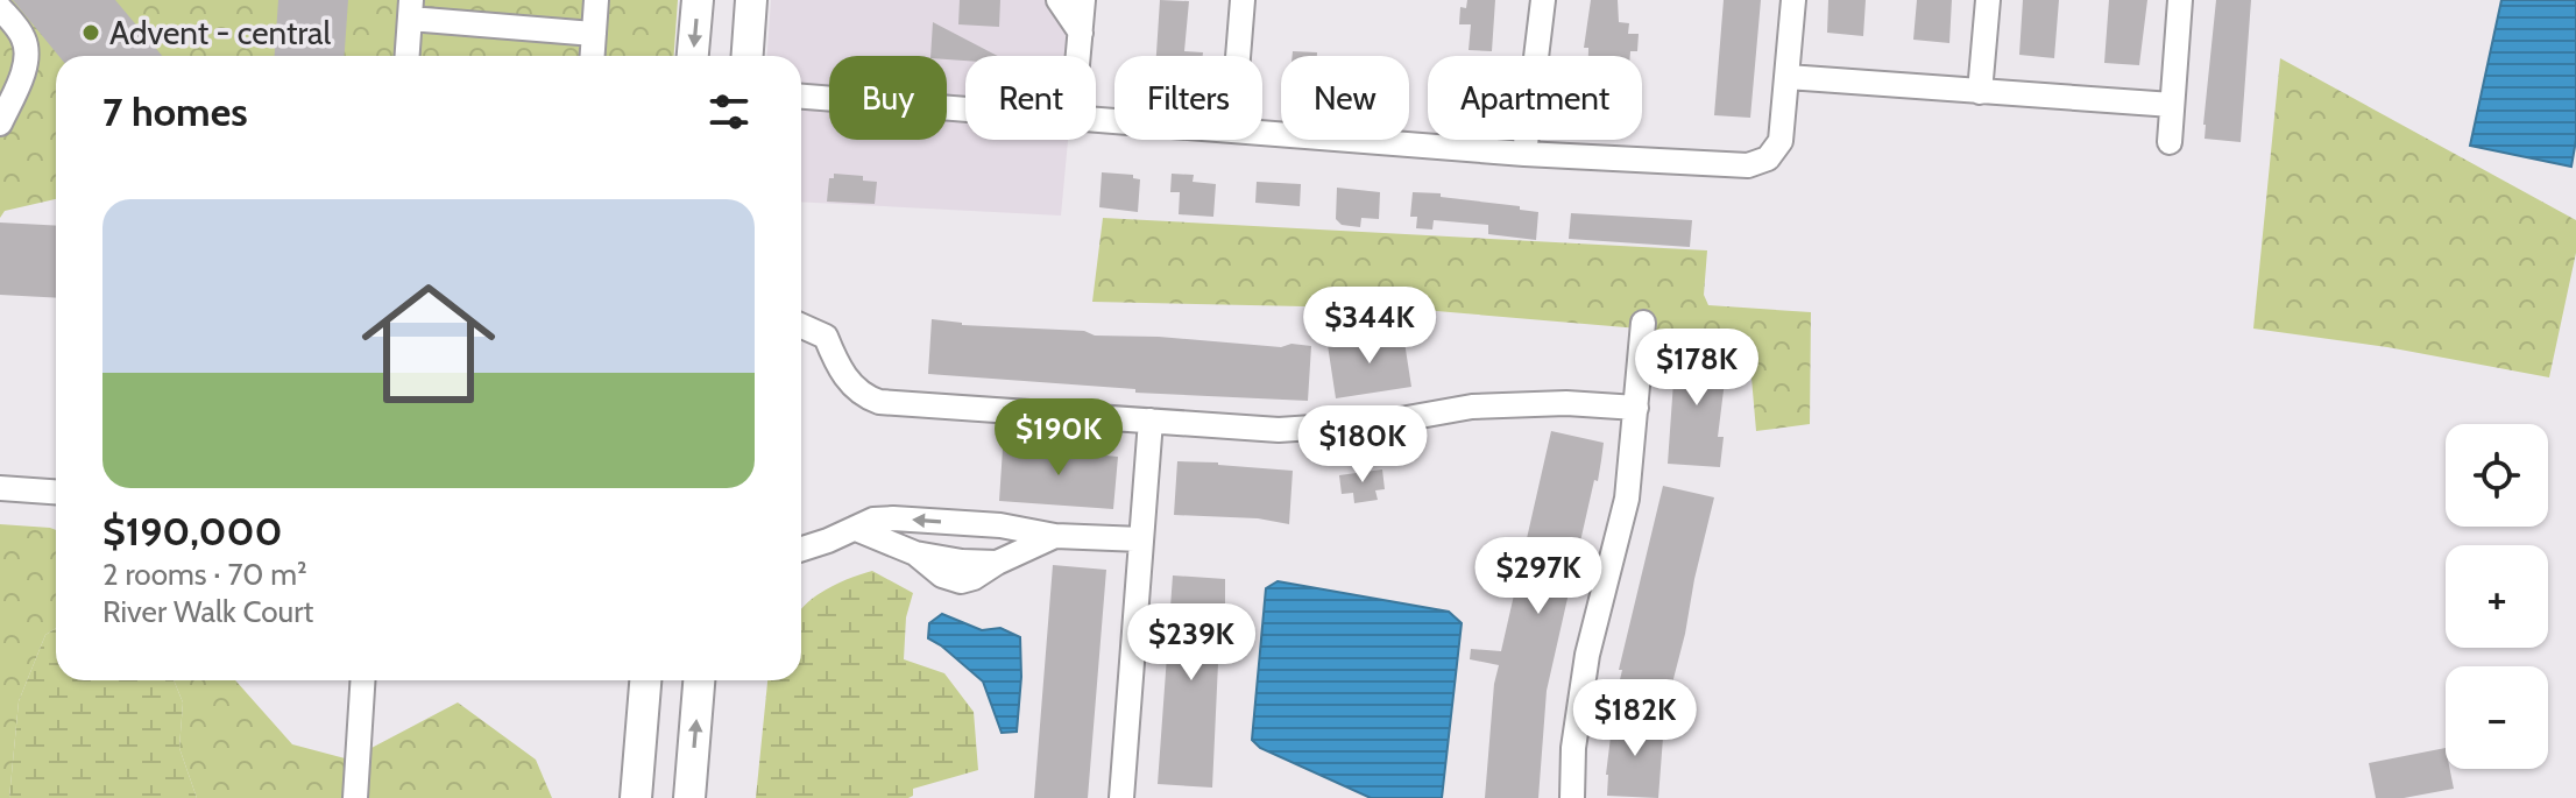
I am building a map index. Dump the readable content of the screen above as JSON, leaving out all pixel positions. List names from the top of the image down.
{
  "places": ["Advent - central"],
  "page": {
    "chip": [
      "Buy",
      "Rent",
      "Filters",
      "New",
      "Apartment"
    ],
    "heading": "7 homes",
    "list": [
      {
        "name": "$190,000",
        "note": "2 rooms · 70 m² · River Walk Court"
      }
    ],
    "price": [
      "$344K",
      "$178K",
      "$190K",
      "$180K",
      "$297K",
      "$239K",
      "$182K"
    ],
    "map_buttons": ["+", "−"]
  }
}
